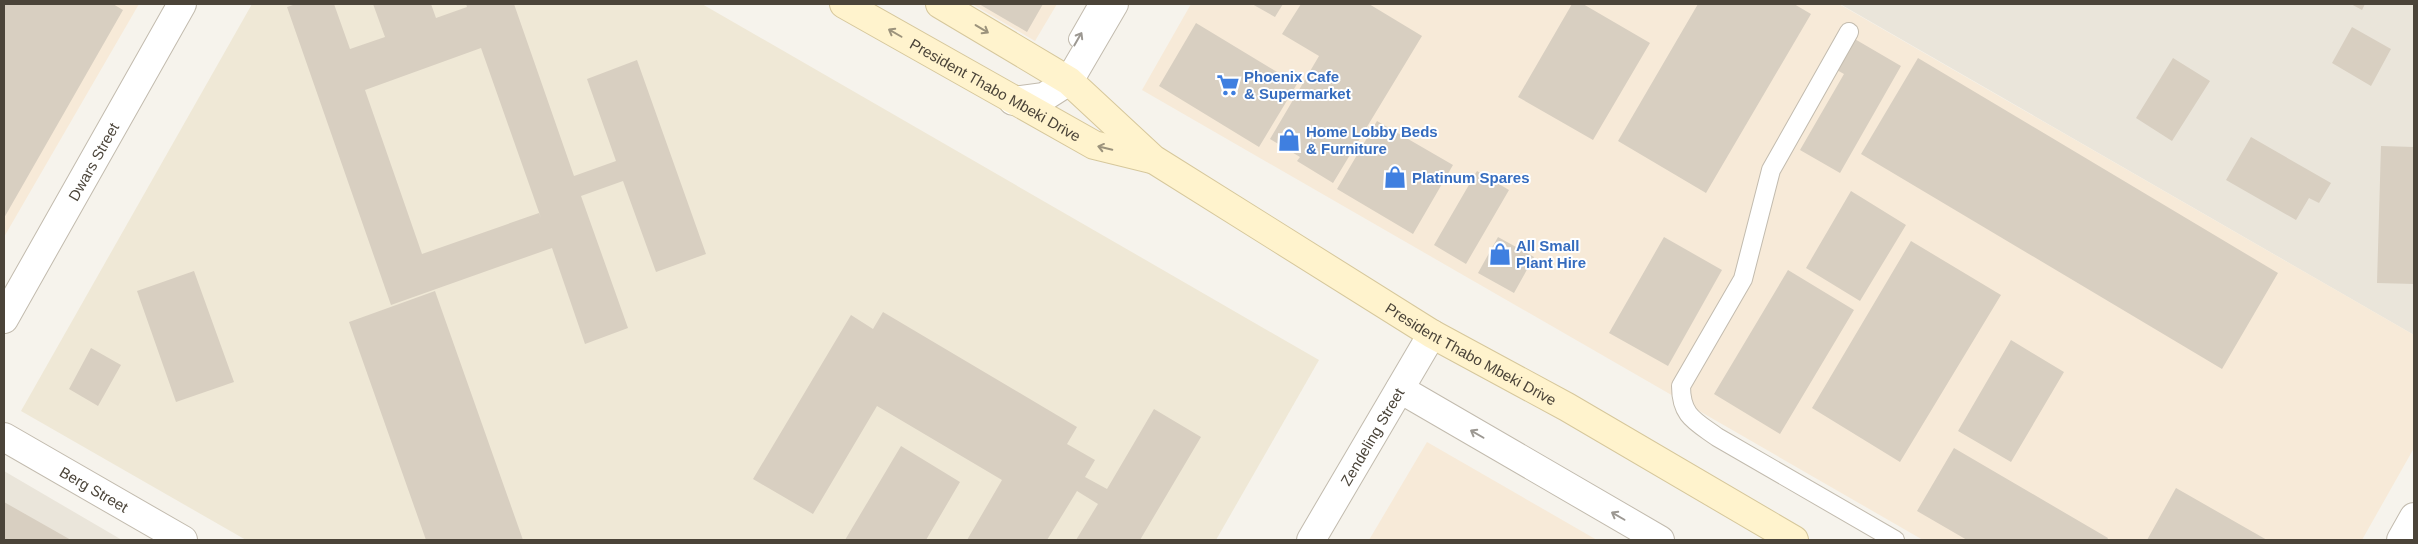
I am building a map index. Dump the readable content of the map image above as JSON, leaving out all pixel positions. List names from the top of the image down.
{
  "streets": {
    "street": [
      "President Thabo Mbeki Drive",
      "Dwars Street",
      "Zendeling Street",
      "Berg Street"
    ]
  },
  "crossings": [
    ["President Thabo Mbeki Drive", "Zendeling Street"]
  ],
  "places": {
    "supermarket": ["Phoenix Cafe & Supermarket"],
    "shop": ["Home Lobby Beds & Furniture", "Platinum Spares", "All Small Plant Hire"]
  }
}
